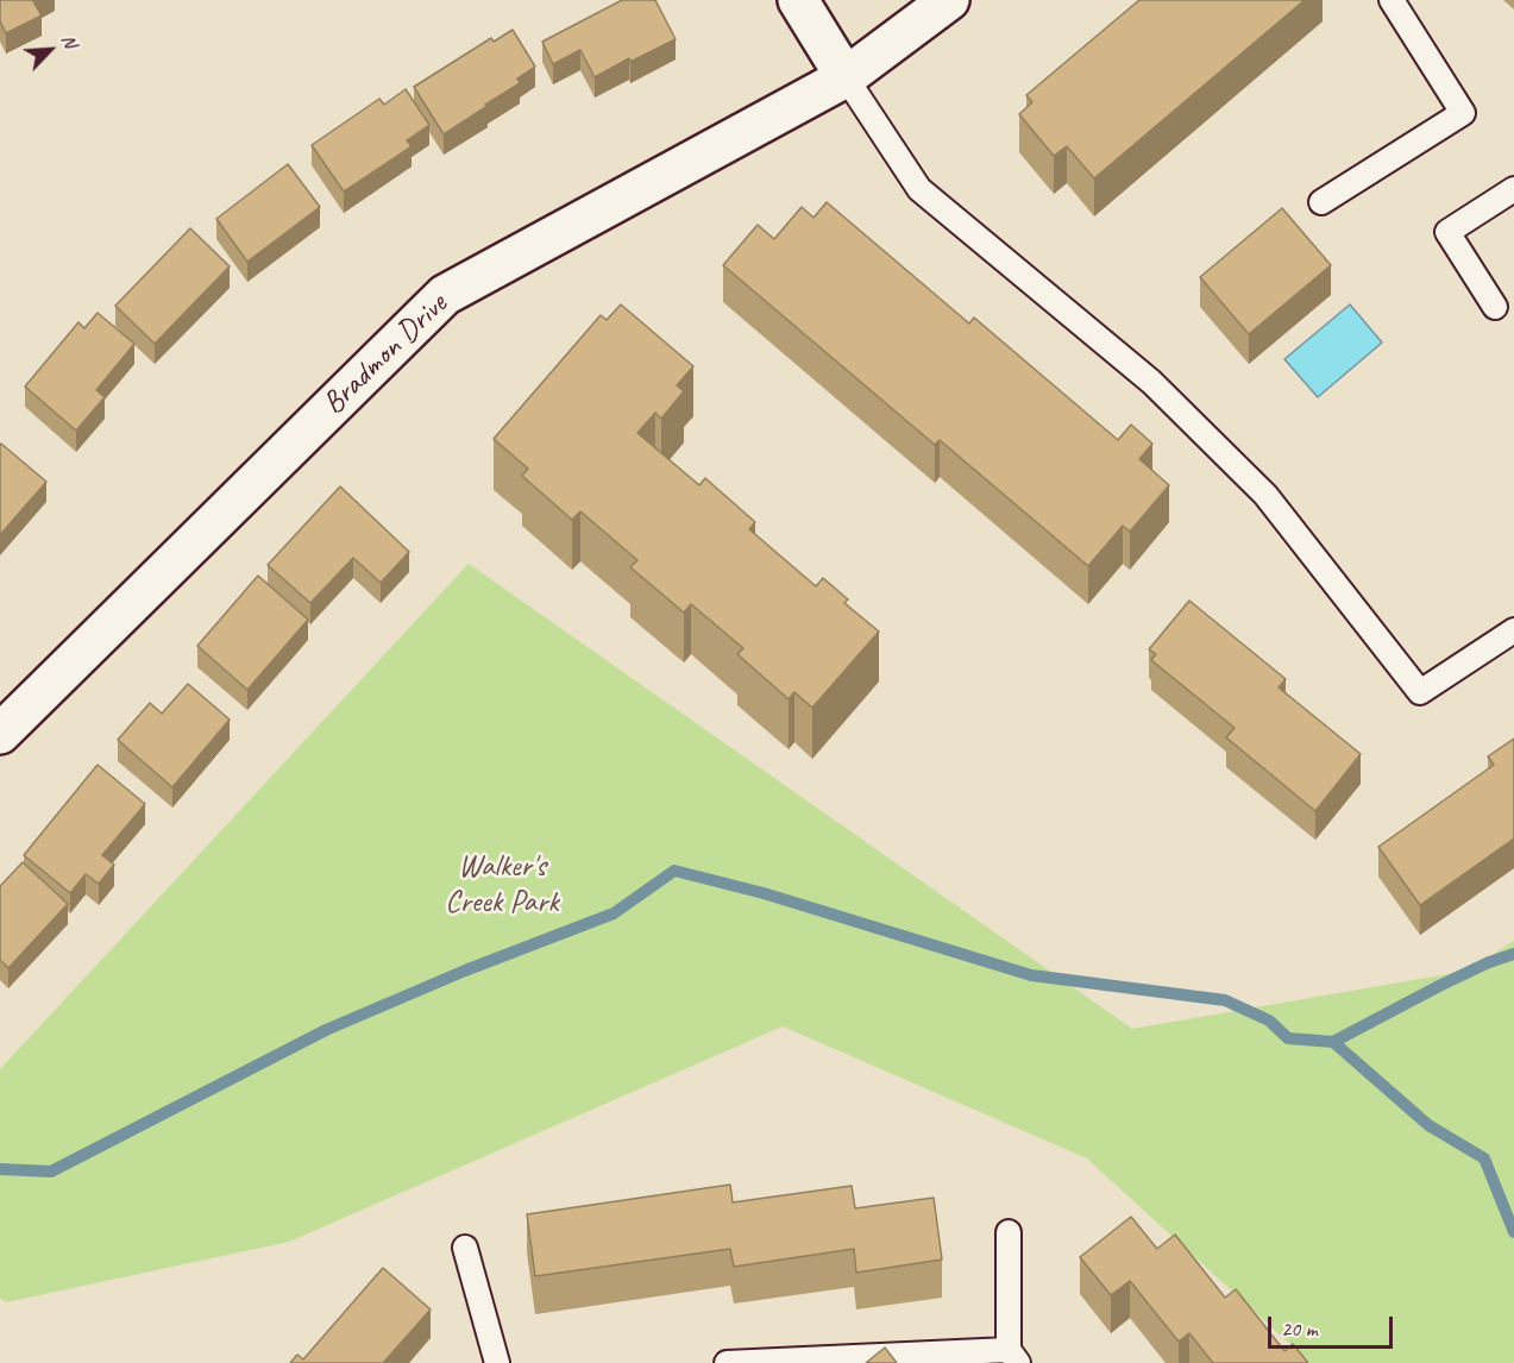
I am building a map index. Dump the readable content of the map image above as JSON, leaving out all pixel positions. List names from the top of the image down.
{
  "streets": {
    "street": ["Bradmon Drive"]
  },
  "parks": ["Walker's Creek Park"],
  "scale_bar": "20 m",
  "north": "top right"
}
